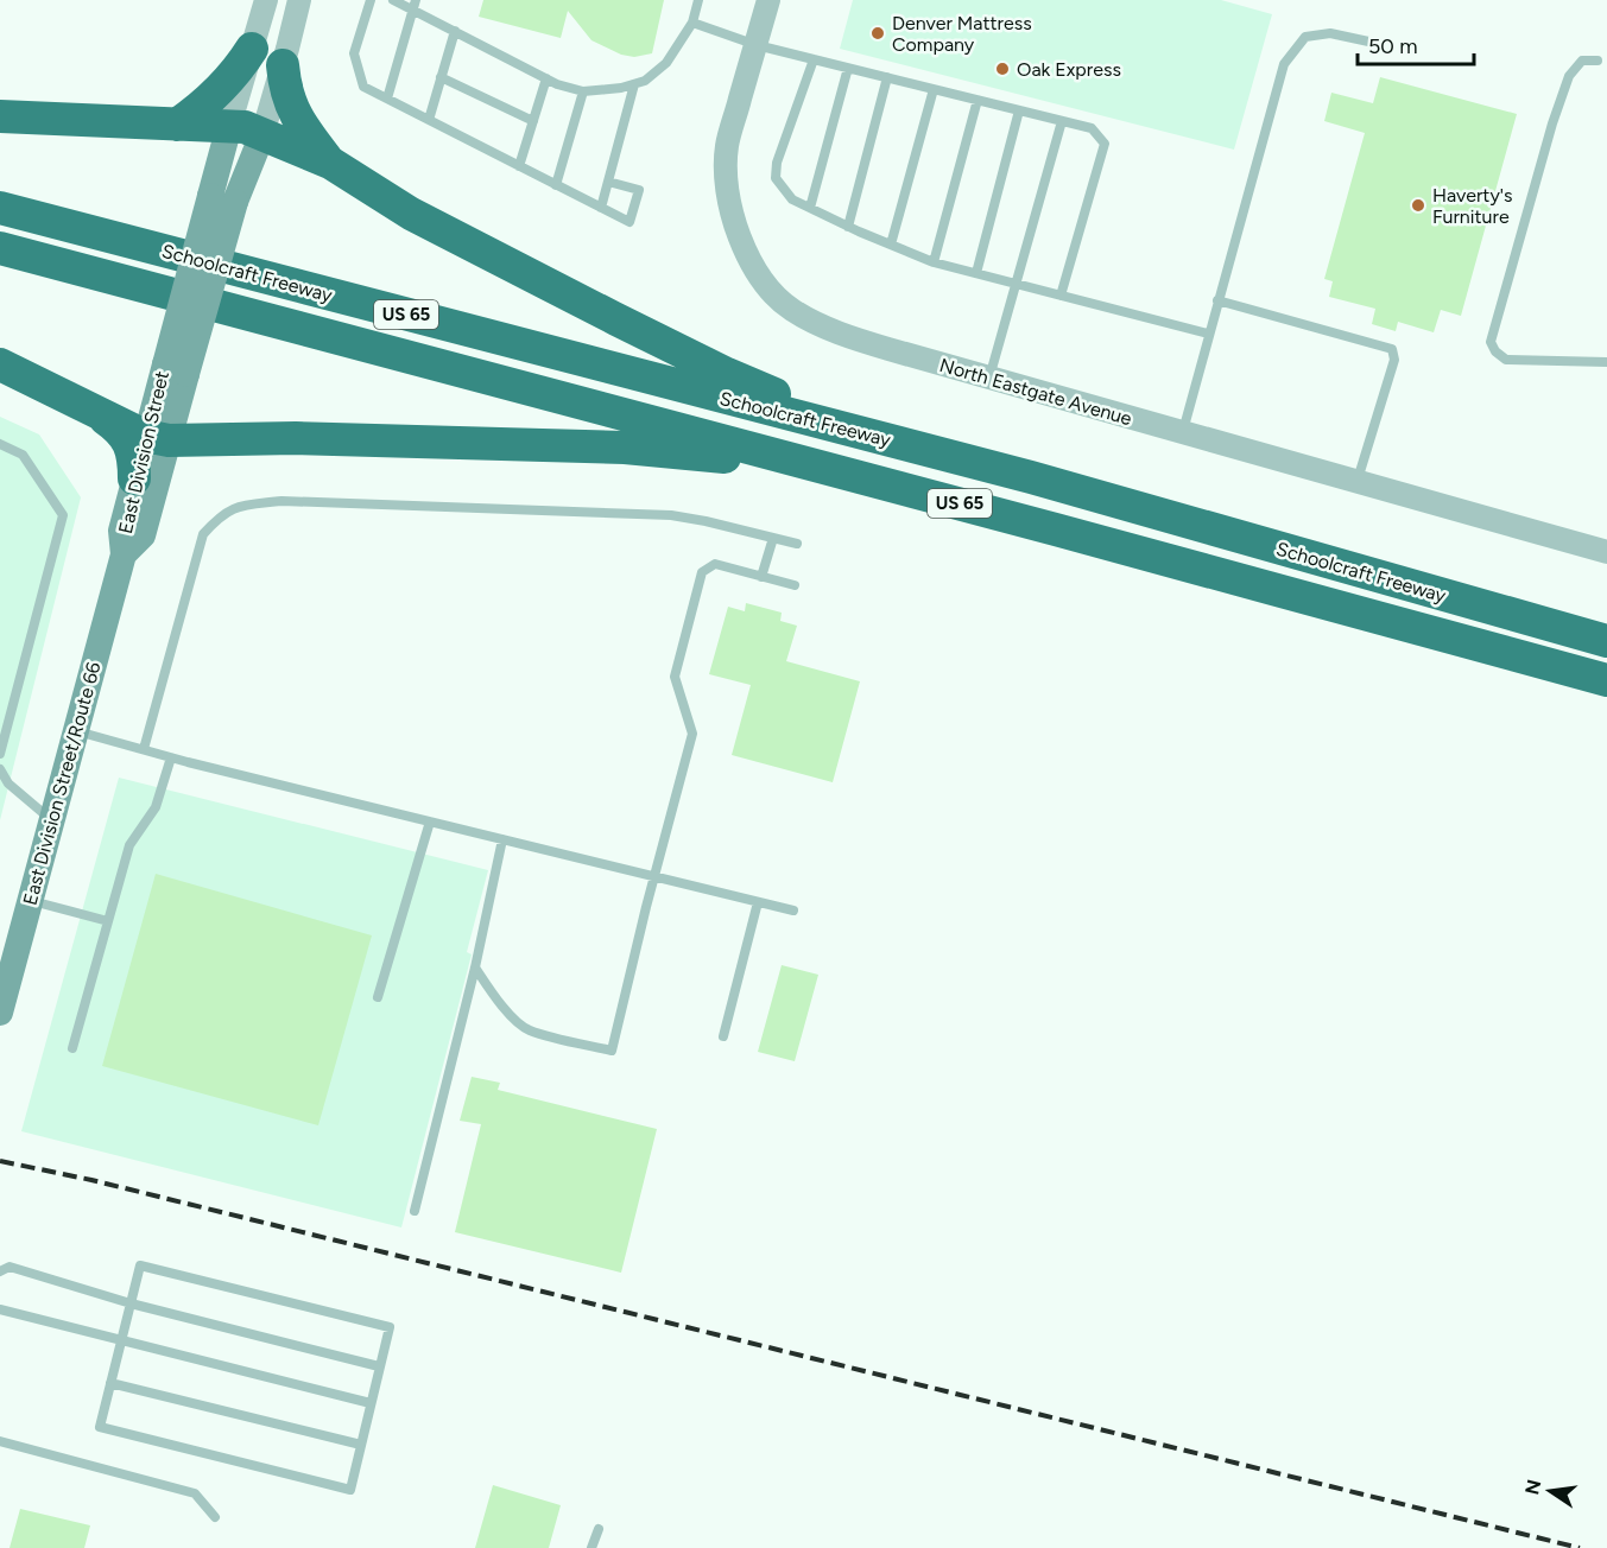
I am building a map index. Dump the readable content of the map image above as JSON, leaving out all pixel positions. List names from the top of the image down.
{
  "streets": {
    "highway": ["Schoolcraft Freeway", "US 65"],
    "main road": ["East Division Street", "East Division Street/Route 66"],
    "street": ["North Eastgate Avenue"]
  },
  "crossings": [
    ["East Division Street", "East Division Street/Route 66"]
  ],
  "places": ["Denver Mattress Company", "Oak Express", "Haverty's Furniture"],
  "scale_bar": "50 m",
  "north": "left"
}
